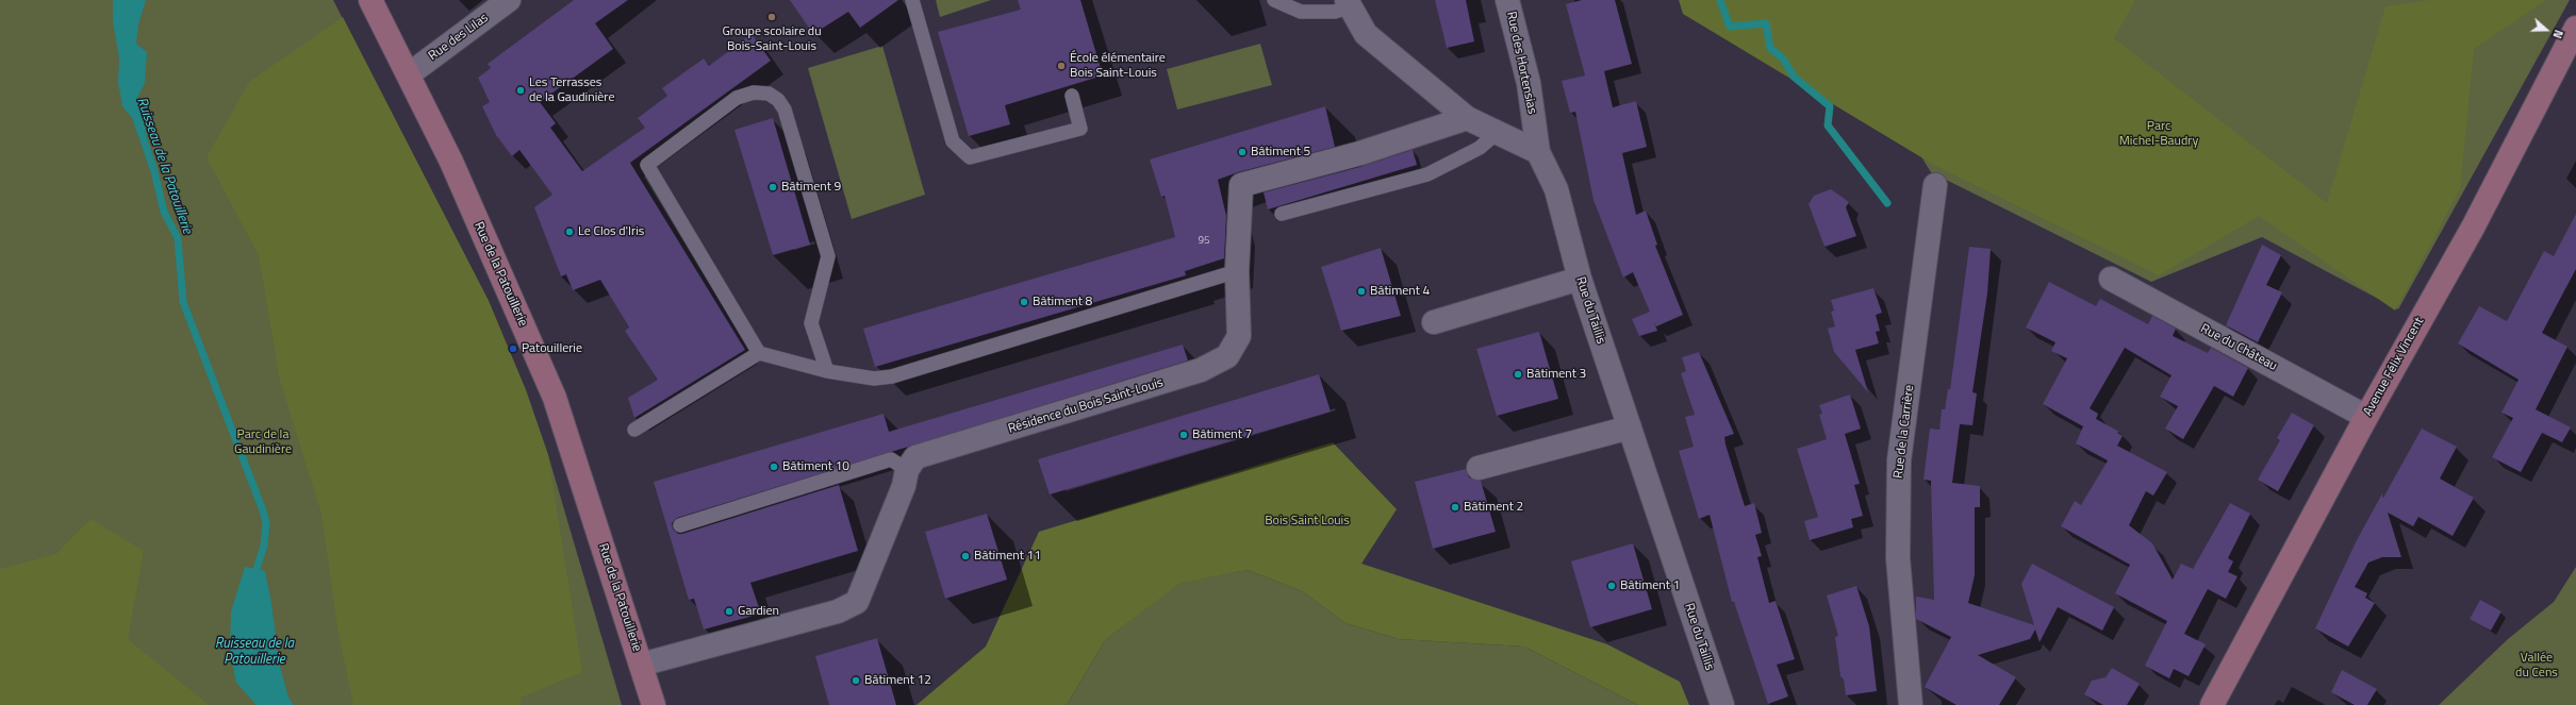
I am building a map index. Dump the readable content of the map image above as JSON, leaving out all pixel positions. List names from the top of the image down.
{
  "streets": {
    "street": [
      "Rue des Lilas",
      "Rue des Hortensias",
      "Rue de la Patouillerie",
      "Rue du Taillis",
      "Rue du Château",
      "Avenue Félix Vincent",
      "Résidence du Bois Saint-Louis",
      "Rue de la Carrière"
    ]
  },
  "crossings": [
    ["Rue des Lilas", "Rue de la Patouillerie"],
    ["Rue des Hortensias", "Rue du Taillis"],
    ["Rue du Château", "Avenue Félix Vincent"]
  ],
  "water": ["Ruisseau de la Patouillerie"],
  "parks": [
    "Parc Michel-Baudry",
    "Parc de la Gaudinière",
    "Bois Saint Louis",
    "Vallée du Cens"
  ],
  "places": [
    "Groupe scolaire du Bois-Saint-Louis",
    "École élémentaire Bois Saint-Louis",
    "Les Terrasses de la Gaudinière",
    "Bâtiment 5",
    "Bâtiment 9",
    "Le Clos d'Iris",
    "Bâtiment 4",
    "Bâtiment 8",
    "Patouillerie",
    "Bâtiment 3",
    "Bâtiment 7",
    "Bâtiment 10",
    "Bâtiment 2",
    "Bâtiment 11",
    "Bâtiment 1",
    "Gardien",
    "Bâtiment 12"
  ],
  "house_numbers": ["95"],
  "north": "right"
}
